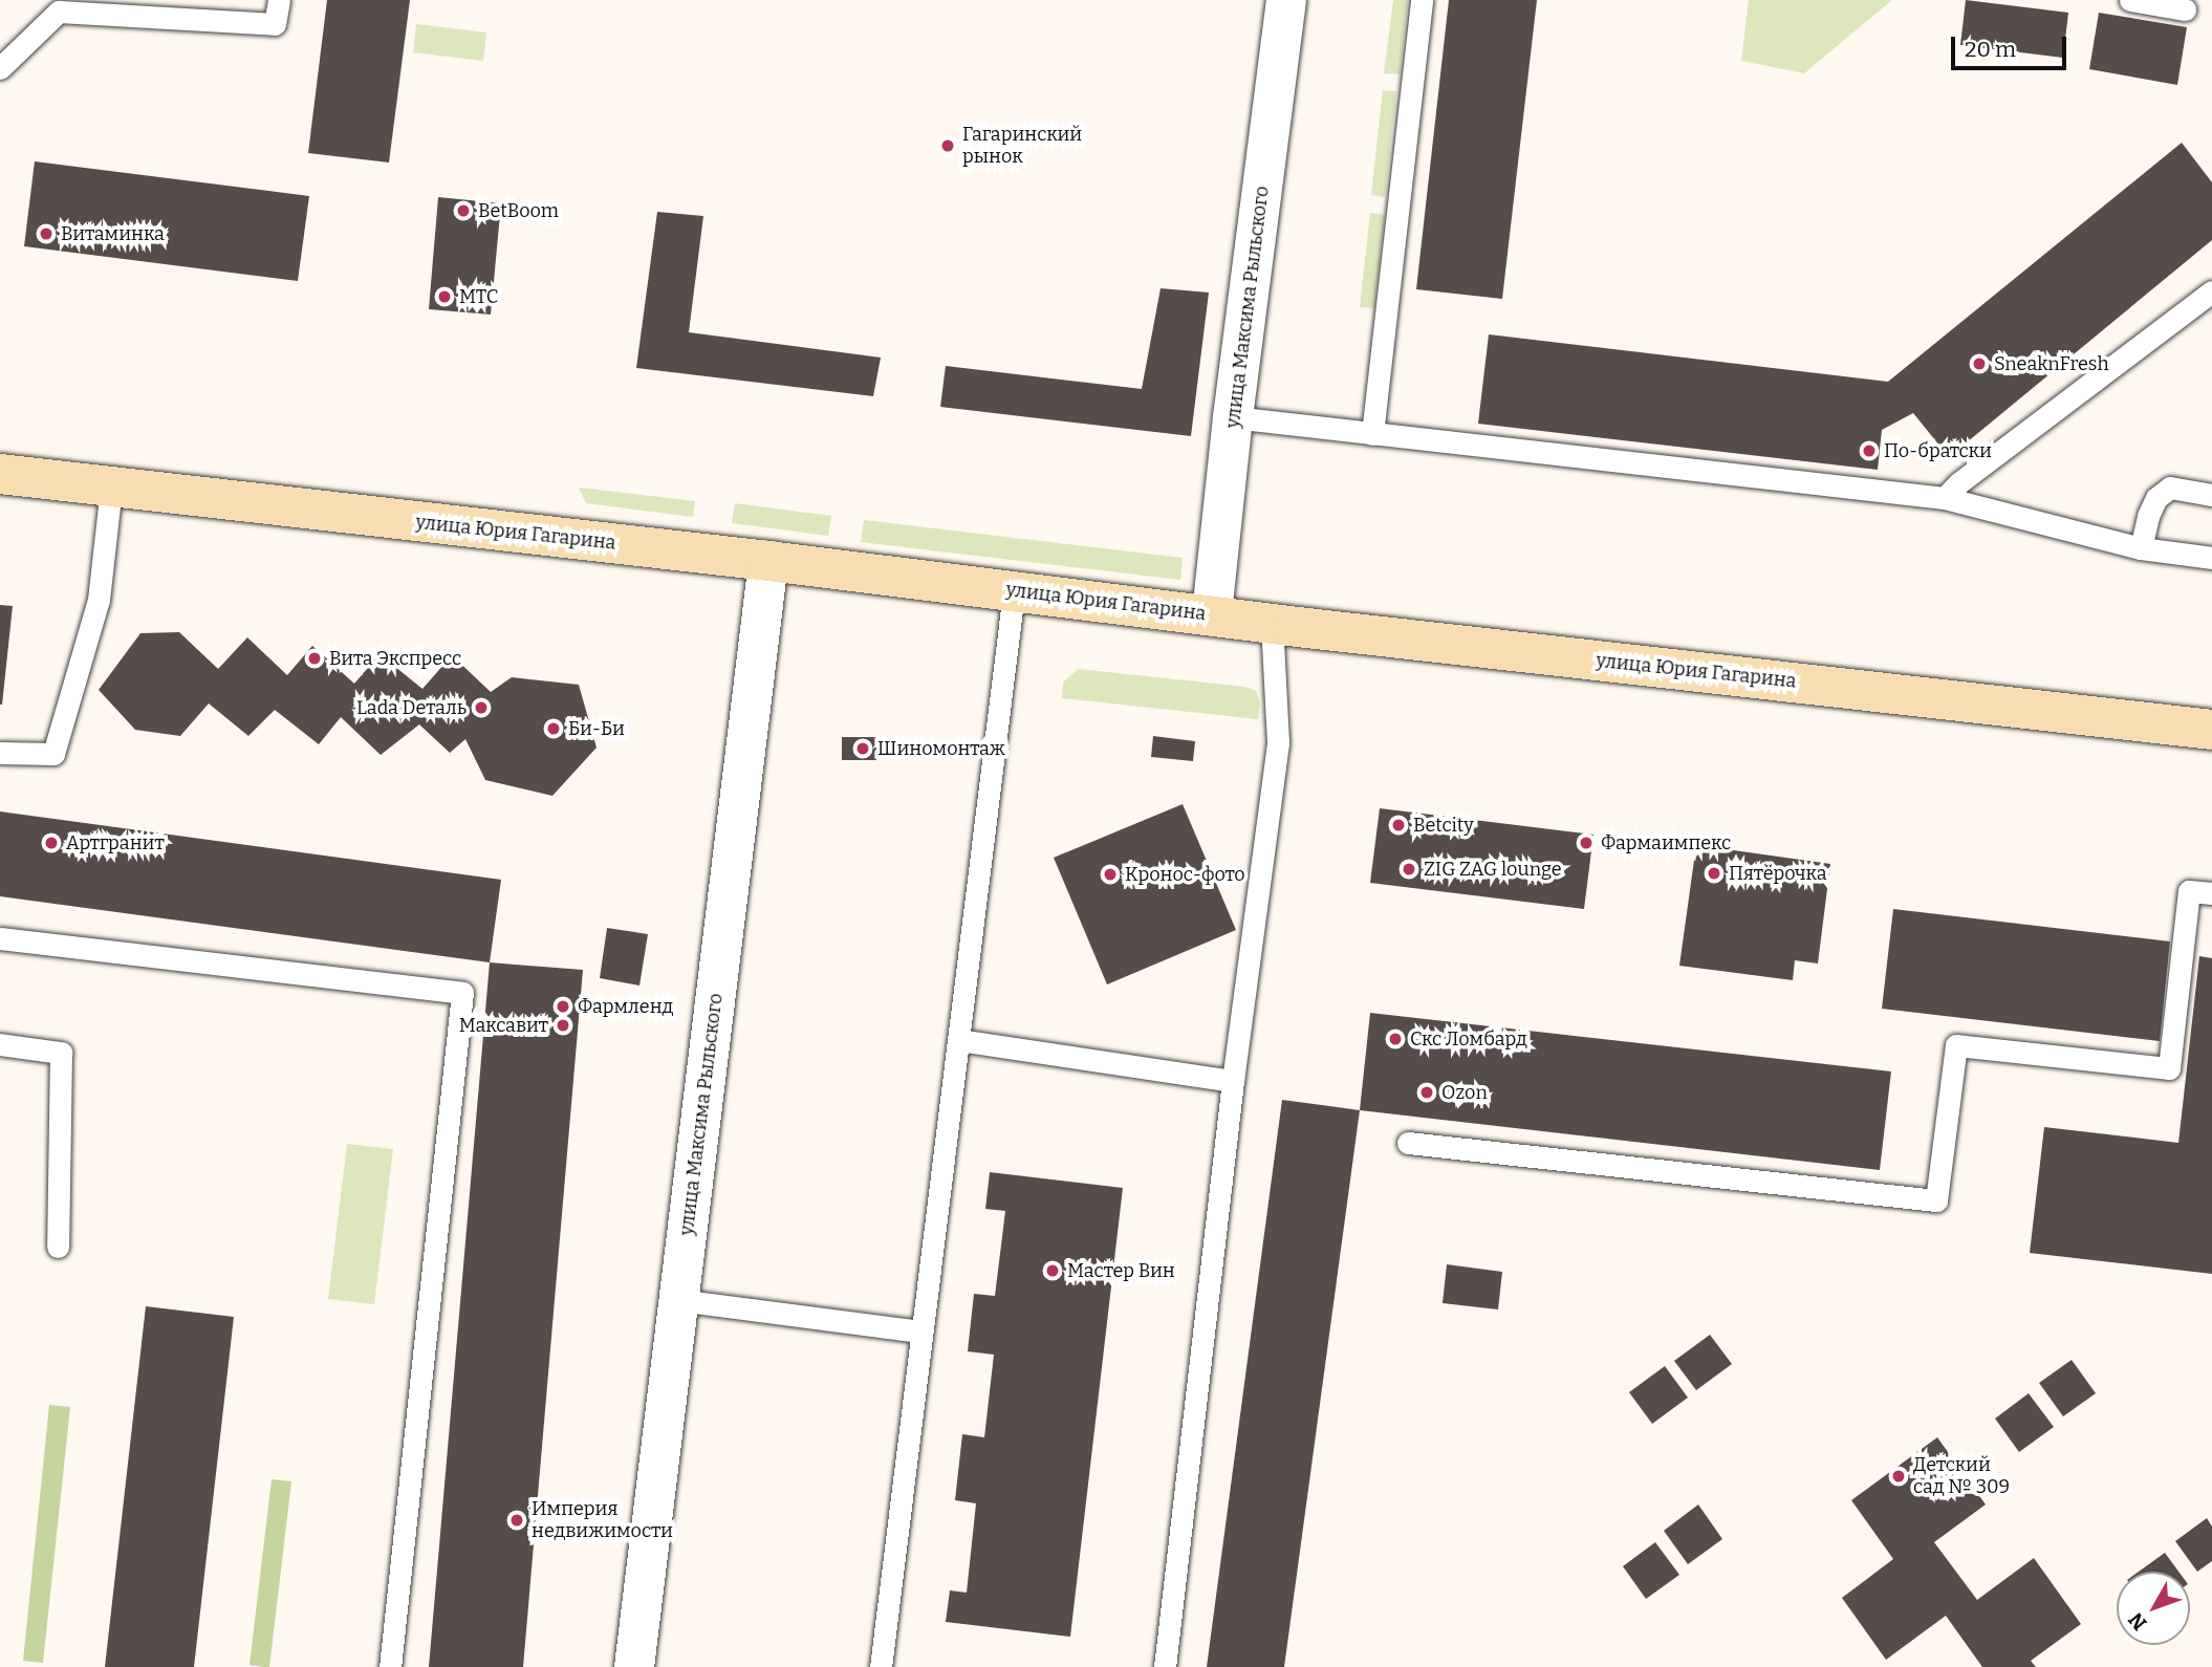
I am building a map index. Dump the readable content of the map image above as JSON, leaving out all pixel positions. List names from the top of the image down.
{
  "streets": {
    "main road": ["улица Юрия Гагарина"],
    "street": ["улица Максима Рыльского"]
  },
  "crossings": [
    ["улица Максима Рыльского", "улица Юрия Гагарина"]
  ],
  "places": [
    "Гагаринский рынок",
    "BetBoom",
    "Витаминка",
    "МТС",
    "SneaknFresh",
    "По-братски",
    "Вита Экспресс",
    "Lada Dеталь",
    "Би-Би",
    "Шиномонтаж",
    "Betcity",
    "Артгранит",
    "Фармаимпекс",
    "ZIG ZAG lounge",
    "Пятёрочка",
    "Кронос-фото",
    "Фармленд",
    "Максавит",
    "Скс Ломбард",
    "Ozon",
    "Мастер Вин",
    "Детский сад № 309",
    "Империя недвижимости"
  ],
  "scale_bar": "20 m",
  "north": "bottom left"
}
